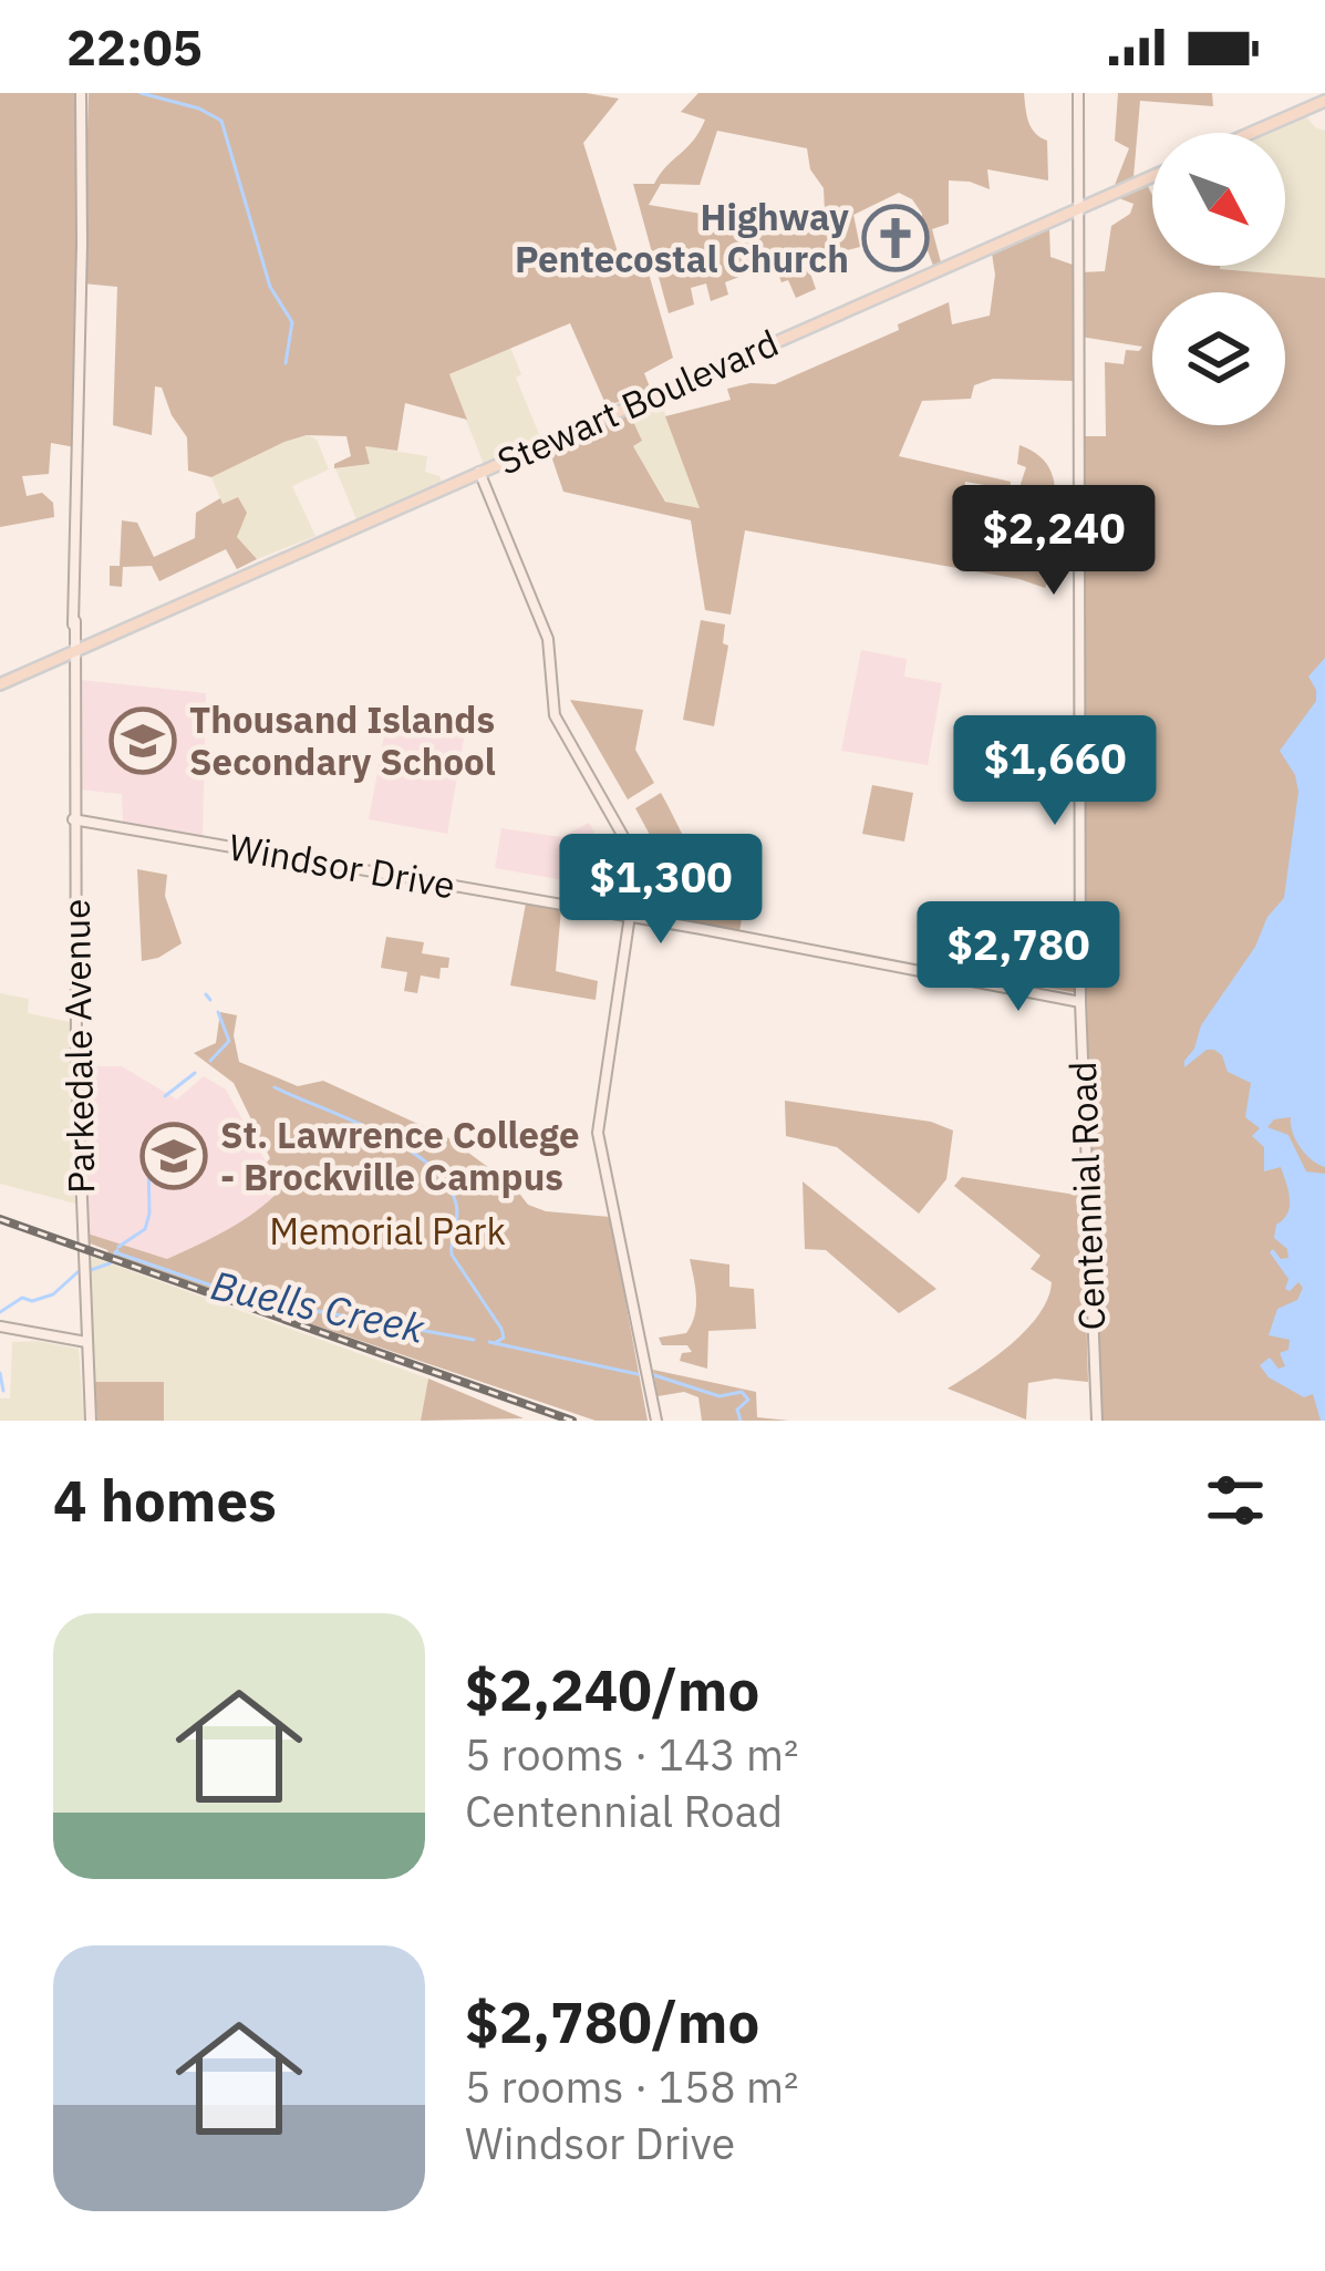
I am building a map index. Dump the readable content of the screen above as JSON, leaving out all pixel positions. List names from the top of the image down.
{
  "streets": {
    "main road": ["Stewart Boulevard"],
    "street": ["Windsor Drive", "Parkedale Avenue", "Centennial Road"]
  },
  "crossings": [
    ["Stewart Boulevard", "Parkedale Avenue"],
    ["Stewart Boulevard", "Centennial Road"],
    ["Windsor Drive", "Parkedale Avenue"],
    ["Windsor Drive", "Centennial Road"]
  ],
  "water": ["Buells Creek"],
  "parks": ["Memorial Park"],
  "places": {
    "church": ["Highway Pentecostal Church"],
    "school or university": ["Thousand Islands Secondary School", "St. Lawrence College - Brockville Campus"]
  },
  "north": "bottom right",
  "page": {
    "status": "22:05",
    "price": [
      "$2,240",
      "$1,660",
      "$1,300",
      "$2,780"
    ],
    "heading": "4 homes",
    "list": [
      {
        "name": "$2,240/mo",
        "note": "5 rooms · 143 m² · Centennial Road"
      },
      {
        "name": "$2,780/mo",
        "note": "5 rooms · 158 m² · Windsor Drive"
      }
    ]
  }
}
